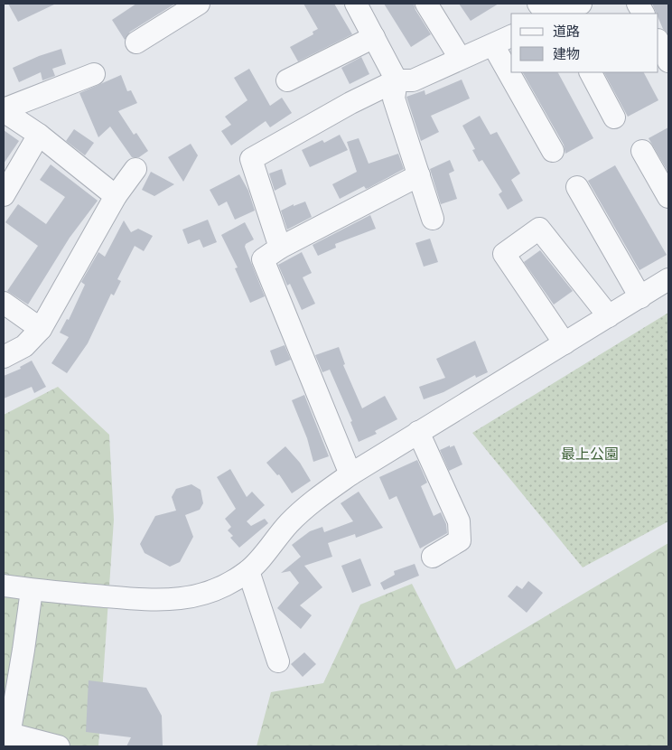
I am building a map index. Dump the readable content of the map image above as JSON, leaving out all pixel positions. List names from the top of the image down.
{
  "parks": ["最上公園"],
  "legend": ["道路", "建物"]
}
